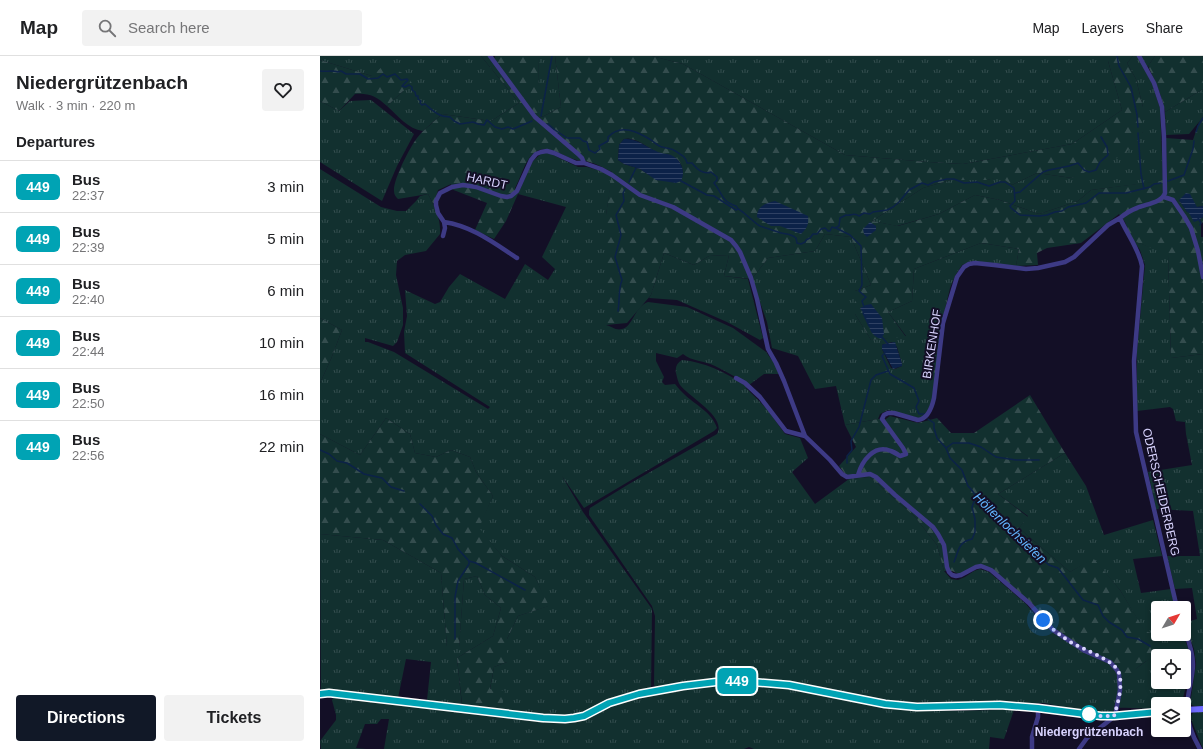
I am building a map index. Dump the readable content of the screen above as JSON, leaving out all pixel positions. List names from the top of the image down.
{
  "streets": {
    "street": ["HARDT", "BIRKENHOF", "ODERSCHEIDERBERG"]
  },
  "crossings": [
    ["BIRKENHOF", "ODERSCHEIDERBERG"]
  ],
  "water": ["Höllenlochsiefen"],
  "places": ["Niedergrützenbach"],
  "lines": ["bus line 449"],
  "north": "top right",
  "page": {
    "header": "Map",
    "search": "Search here",
    "nav": ["Map", "Layers", "Share"],
    "heading": [
      ["Niedergrützenbach", "Walk · 3 min · 220 m"],
      "Departures"
    ],
    "on_map": "449",
    "list": [
      {
        "mark": "449",
        "name": "Bus",
        "note": "22:37",
        "value": "3 min"
      },
      {
        "mark": "449",
        "name": "Bus",
        "note": "22:39",
        "value": "5 min"
      },
      {
        "mark": "449",
        "name": "Bus",
        "note": "22:40",
        "value": "6 min"
      },
      {
        "mark": "449",
        "name": "Bus",
        "note": "22:44",
        "value": "10 min"
      },
      {
        "mark": "449",
        "name": "Bus",
        "note": "22:50",
        "value": "16 min"
      },
      {
        "mark": "449",
        "name": "Bus",
        "note": "22:56",
        "value": "22 min"
      }
    ],
    "buttons": ["Directions", "Tickets"]
  }
}
